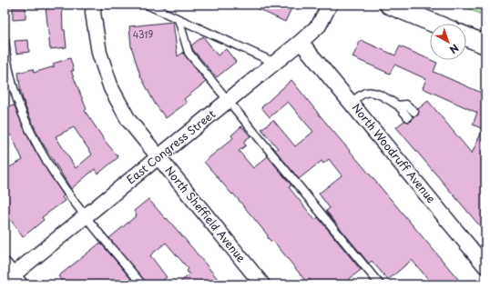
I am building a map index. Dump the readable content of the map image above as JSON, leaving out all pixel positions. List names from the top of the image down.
{
  "streets": {
    "street": ["East Congress Street", "North Woodruff Avenue", "North Sheffield Avenue"]
  },
  "crossings": [
    ["East Congress Street", "North Woodruff Avenue"],
    ["East Congress Street", "North Sheffield Avenue"]
  ],
  "house_numbers": ["4319"],
  "north": "bottom right"
}
